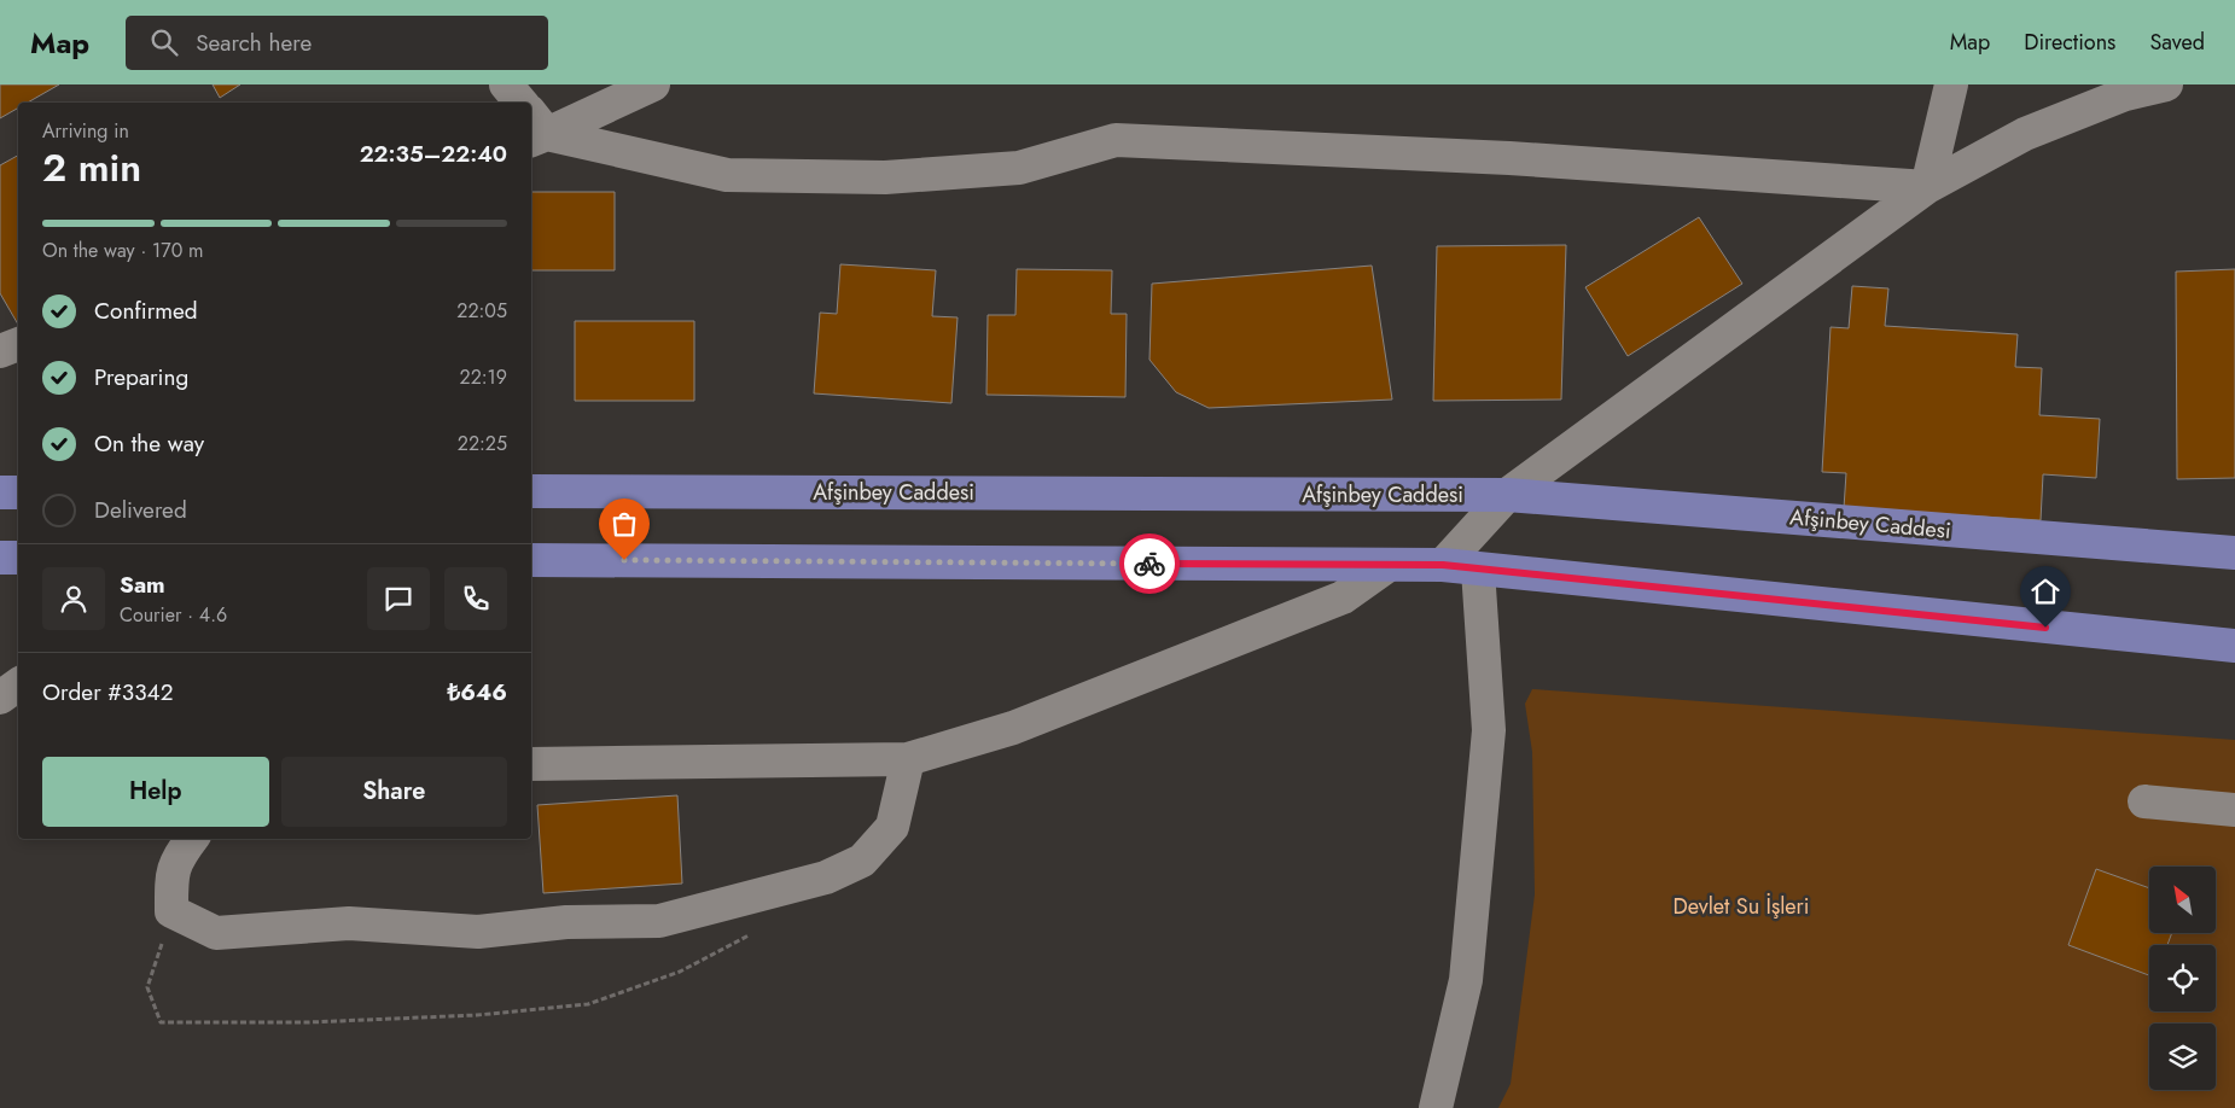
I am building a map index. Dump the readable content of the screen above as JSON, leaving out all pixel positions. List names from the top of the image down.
{
  "streets": {
    "main road": ["Afşinbey Caddesi"]
  },
  "parks": ["Devlet Su İşleri"],
  "north": "top left",
  "page": {
    "header": "Map",
    "search": "Search here",
    "nav": ["Map", "Directions", "Saved"],
    "heading": ["2 min", "Arriving in", "22:35–22:40"],
    "panel": [
      "Sam",
      "Courier · 4.6",
      "Order #3342",
      "₺646"
    ],
    "bar": "On the way · 170 m",
    "list": [
      ["Confirmed", "22:05"],
      ["Preparing", "22:19"],
      ["On the way", "22:25"],
      "Delivered"
    ],
    "buttons": ["Help", "Share"]
  }
}
